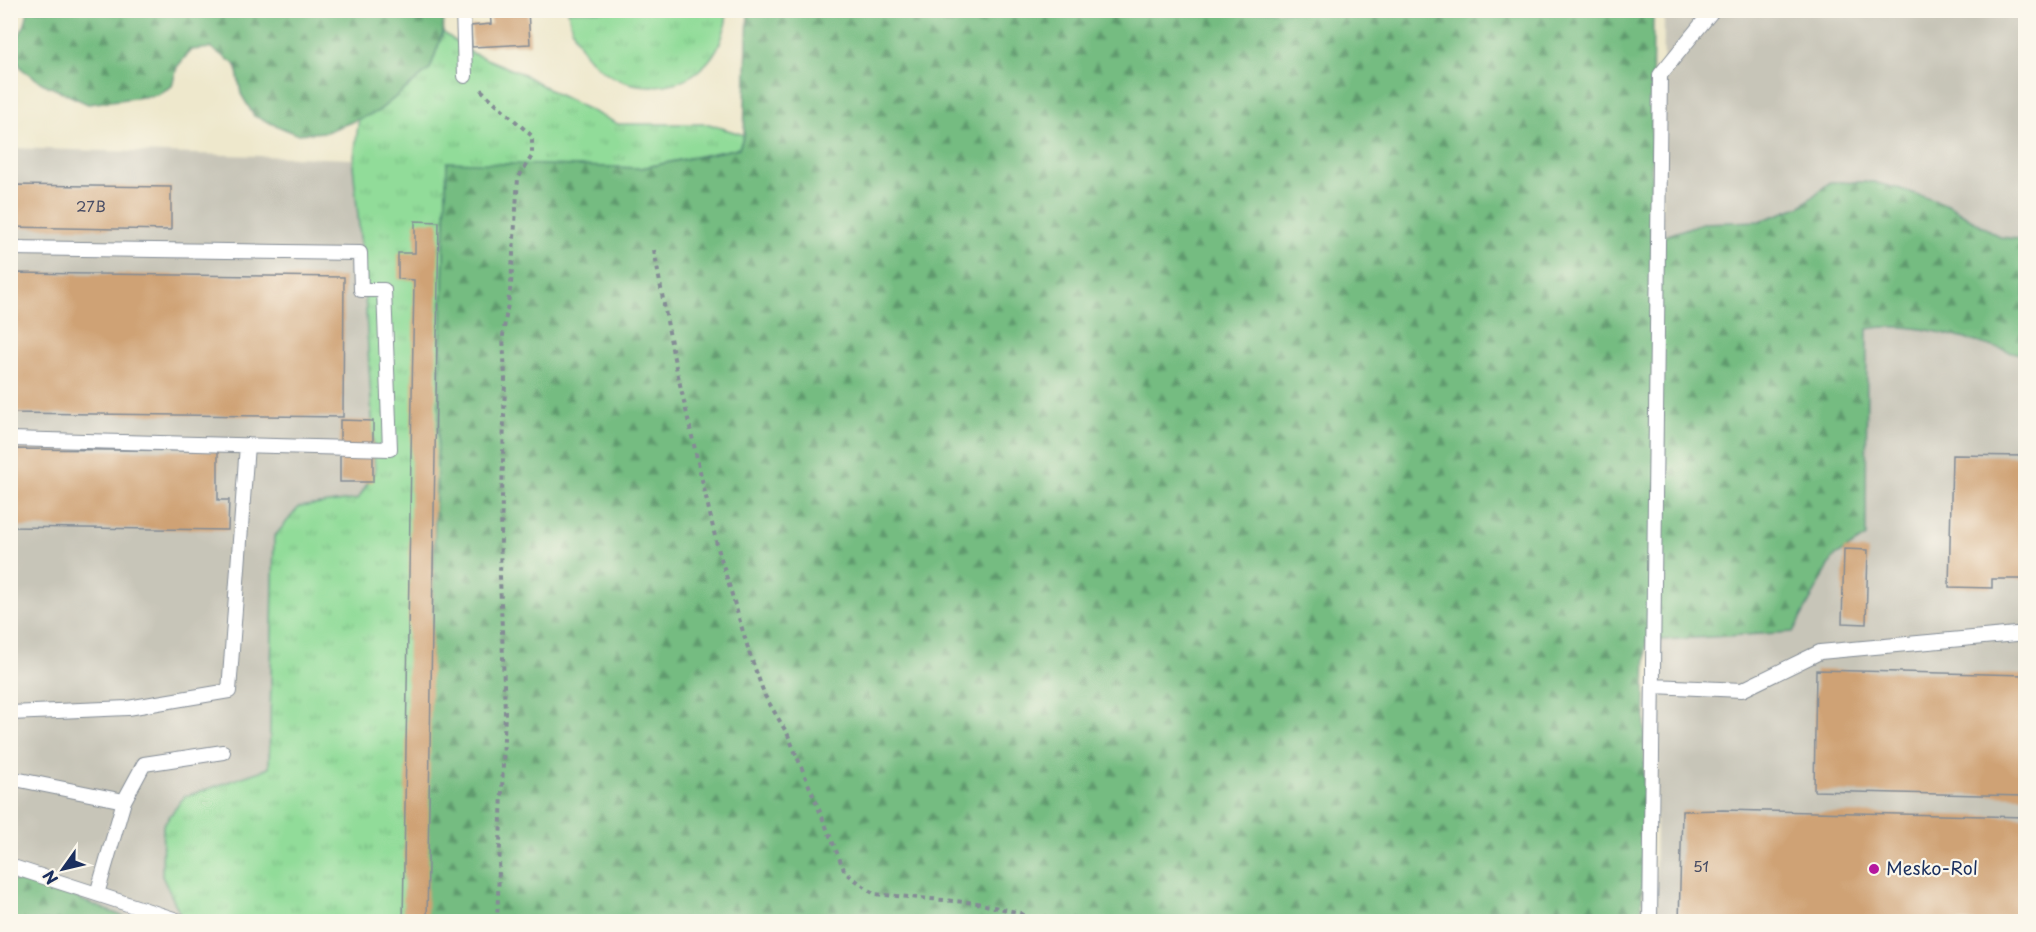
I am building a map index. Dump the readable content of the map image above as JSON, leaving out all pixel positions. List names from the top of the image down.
{
  "places": ["Mesko-Rol"],
  "house_numbers": ["27B", "51"],
  "north": "bottom left"
}
